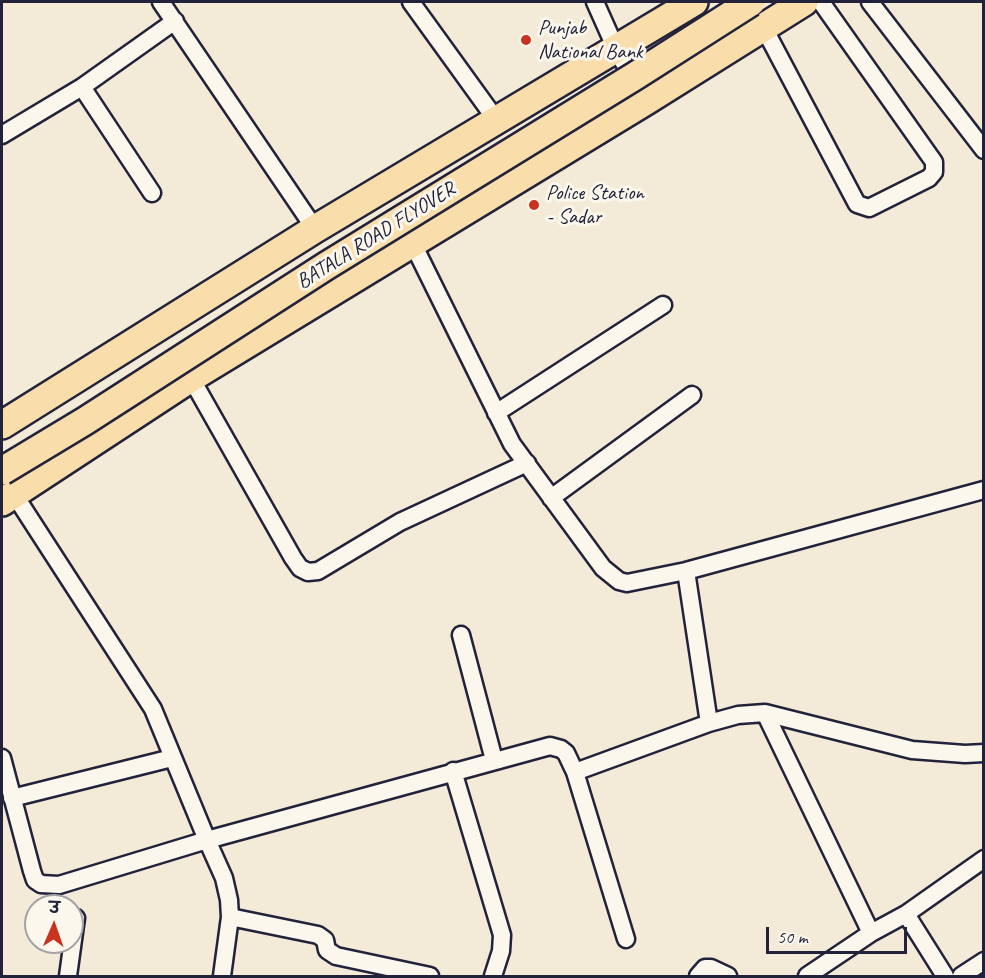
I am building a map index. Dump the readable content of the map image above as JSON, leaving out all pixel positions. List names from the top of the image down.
{
  "streets": {
    "main road": ["BATALA ROAD FLYOVER"]
  },
  "places": ["Punjab National Bank", "Police Station - Sadar"],
  "scale_bar": "50 m",
  "north": "top"
}
